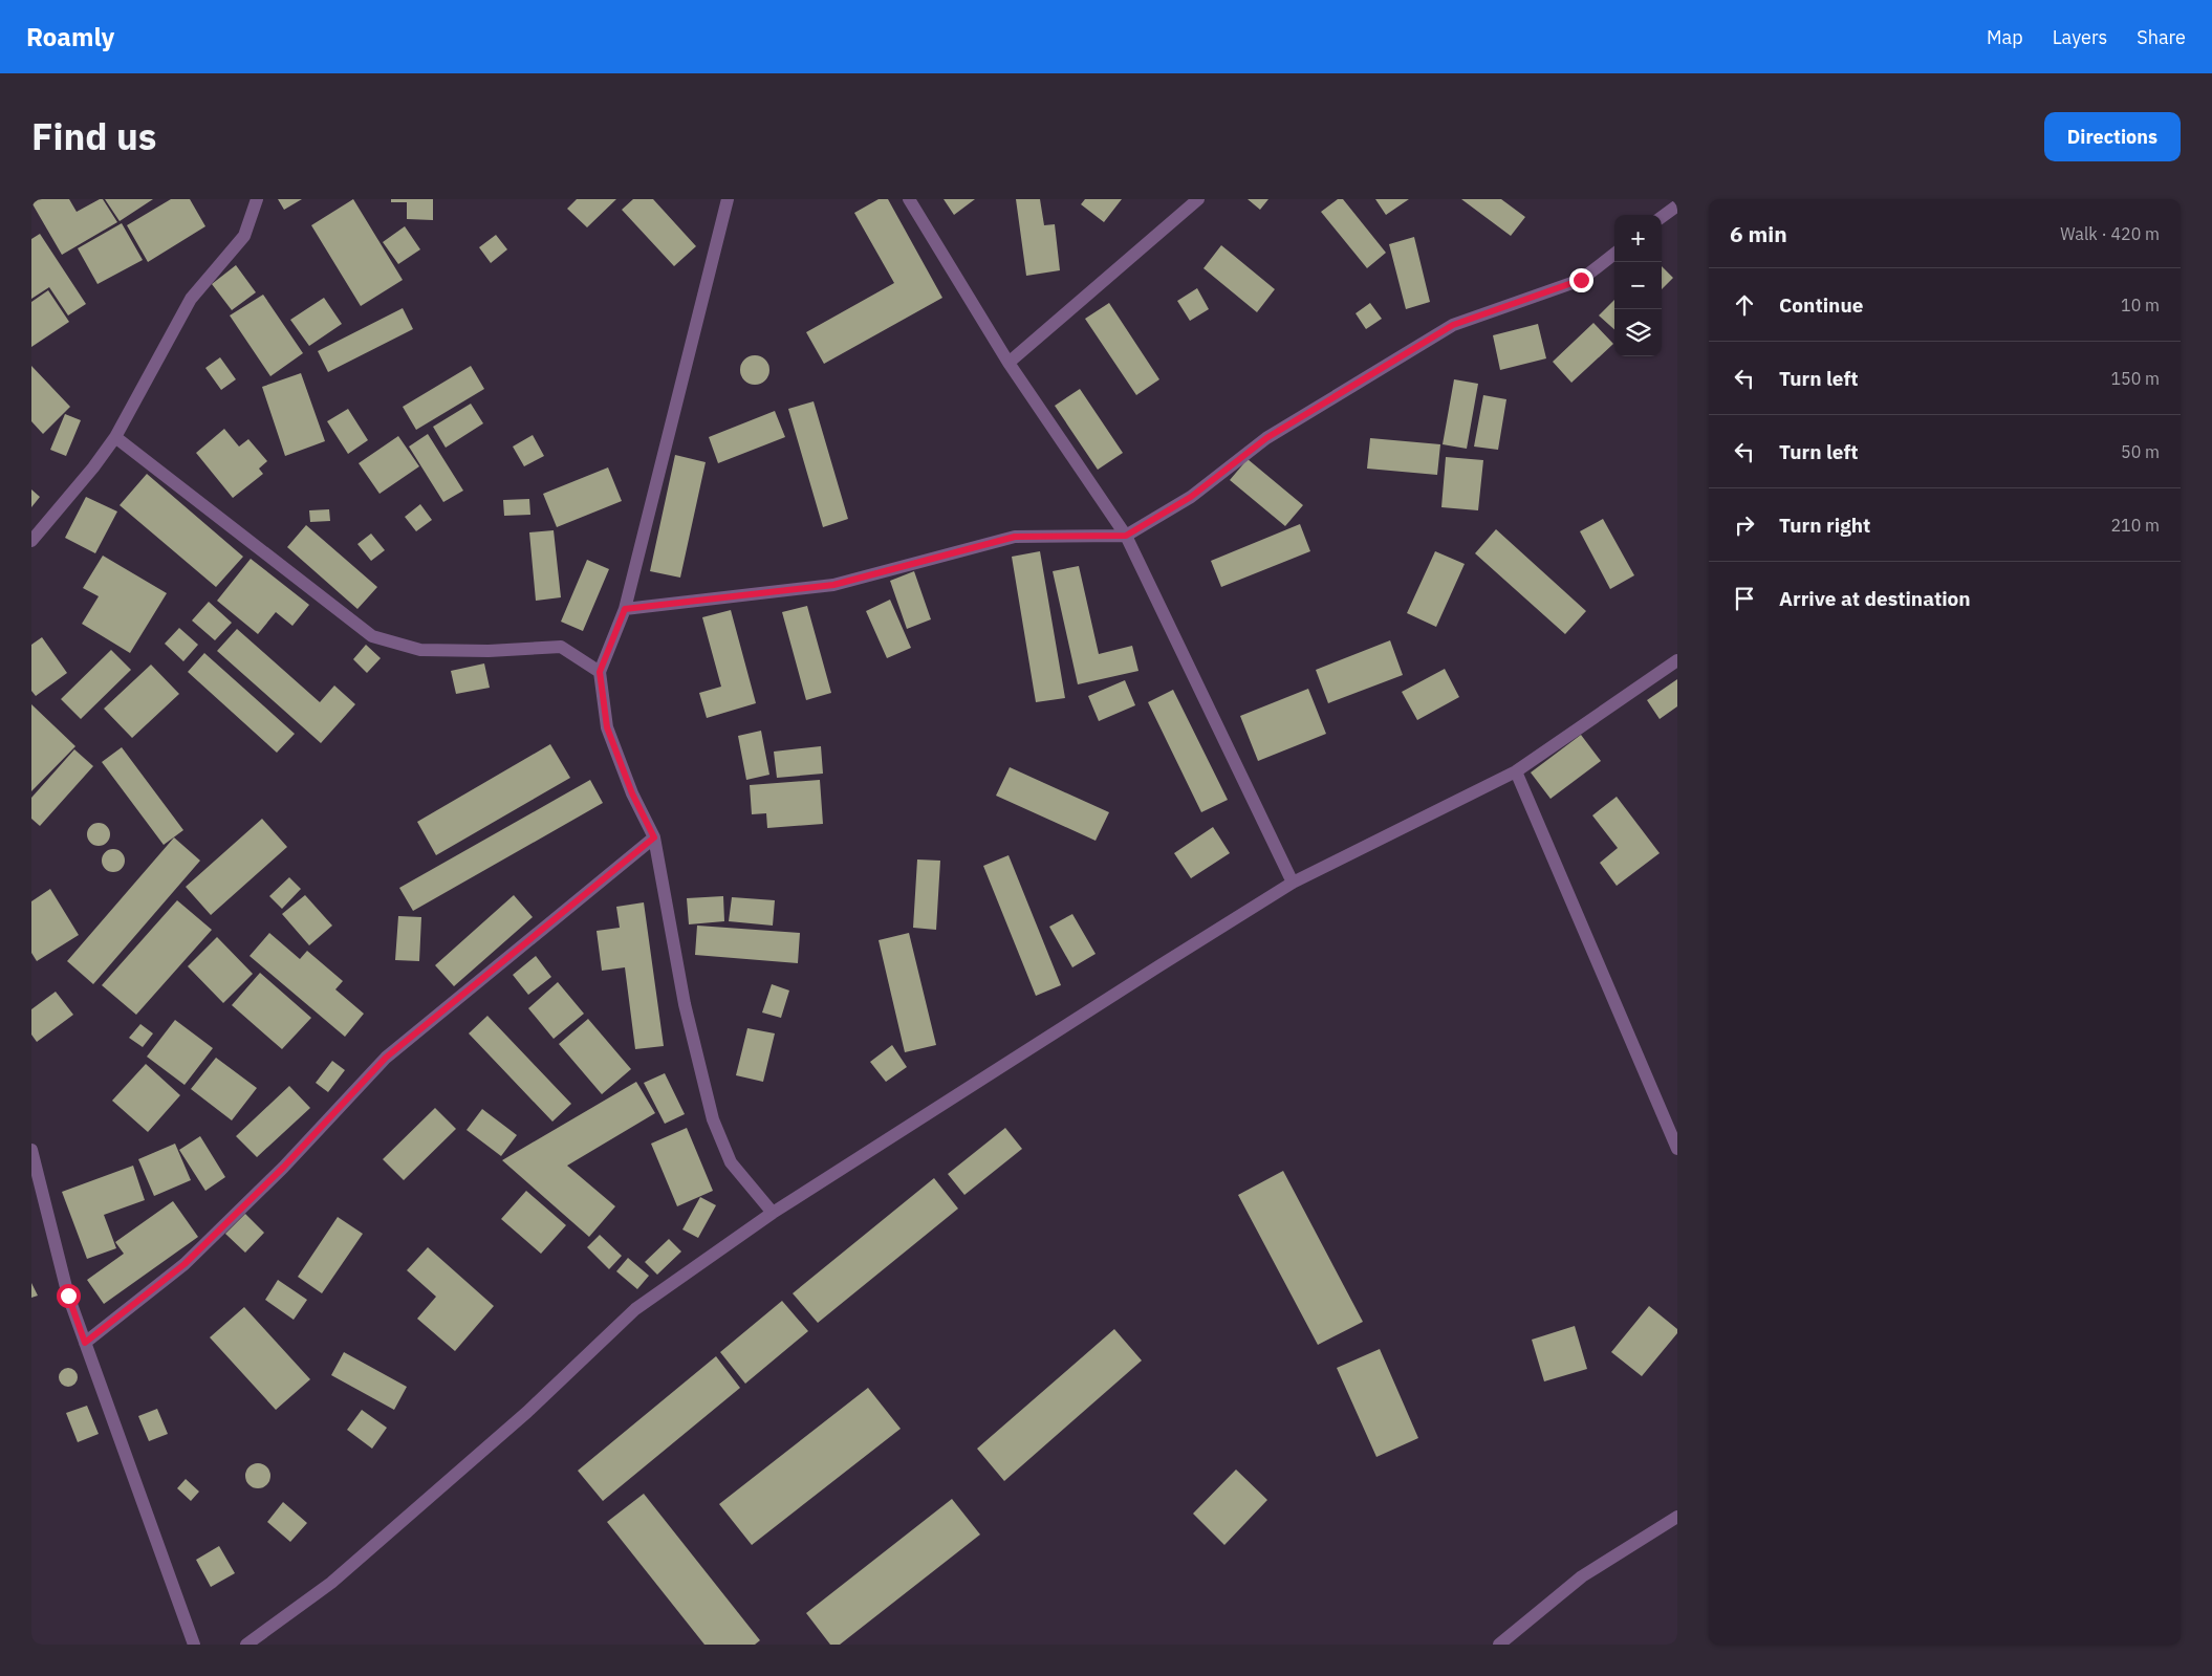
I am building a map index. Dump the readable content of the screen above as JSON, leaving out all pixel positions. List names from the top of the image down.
{
  "page": {
    "header": "Roamly",
    "nav": ["Map", "Layers", "Share"],
    "title": "Find us",
    "buttons": "Directions",
    "heading": ["6 min", "Walk · 420 m"],
    "map_buttons": ["+", "−"],
    "list": [
      ["Continue", "10 m"],
      ["Turn left", "150 m"],
      ["Turn left", "50 m"],
      ["Turn right", "210 m"],
      "Arrive at destination"
    ]
  }
}
